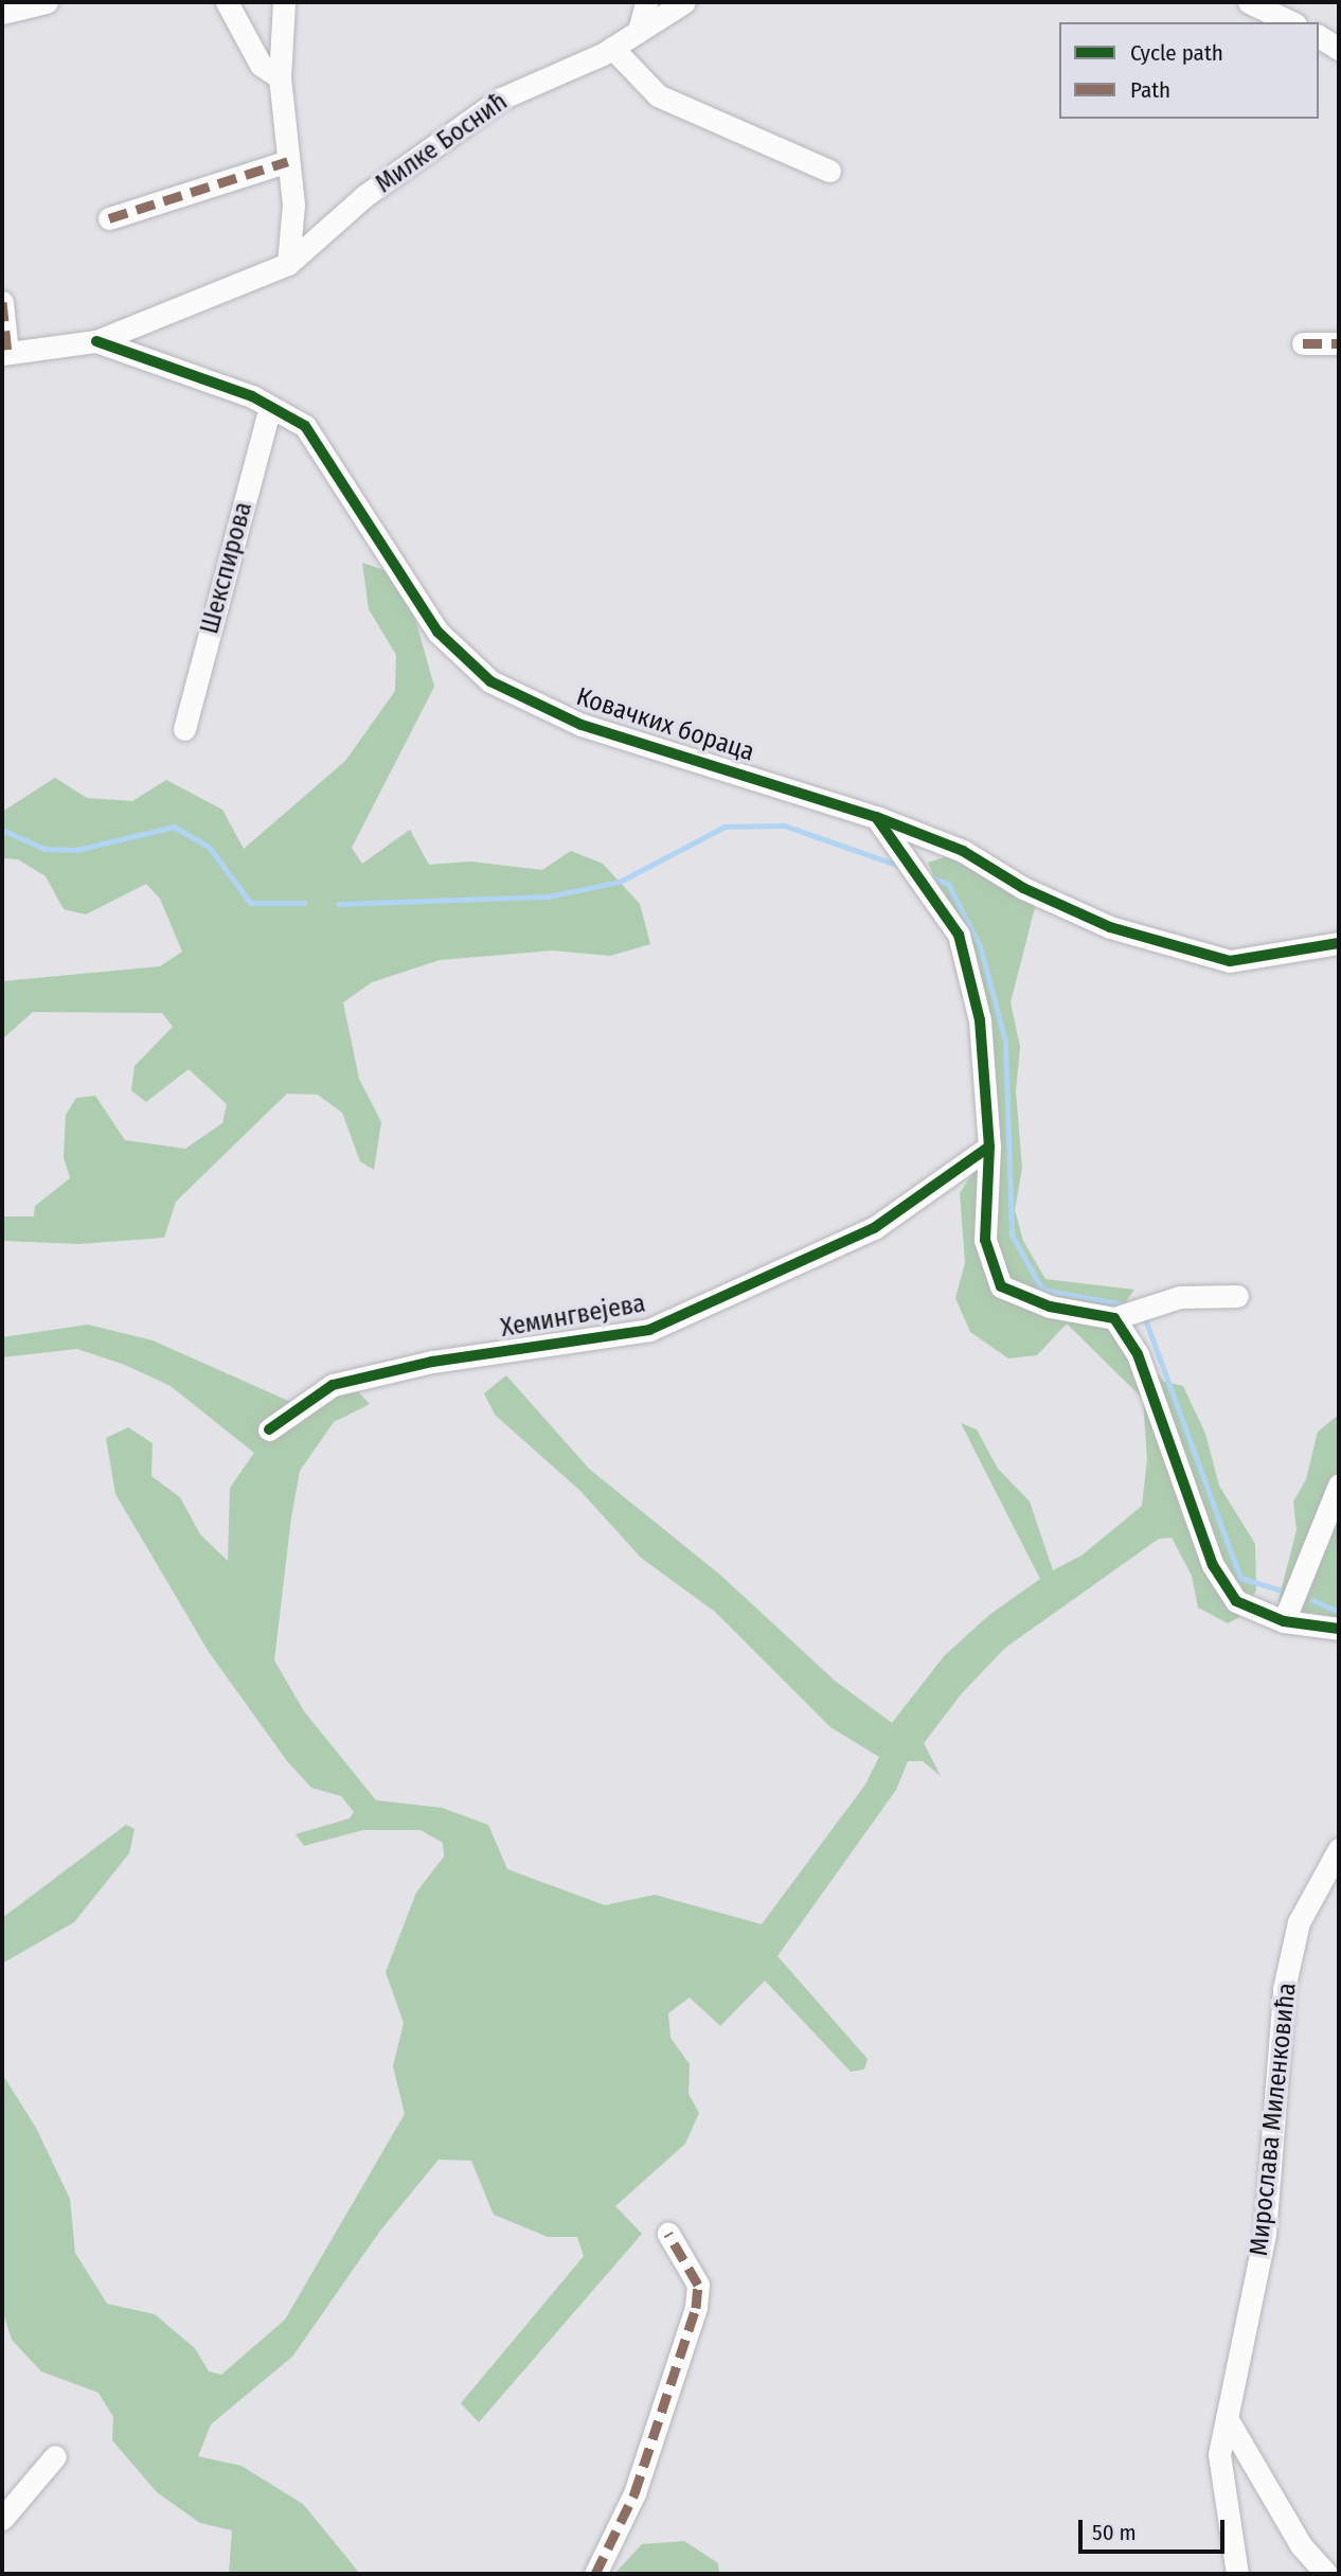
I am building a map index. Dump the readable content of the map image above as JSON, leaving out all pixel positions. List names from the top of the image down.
{
  "streets": {
    "street": [
      "Милке Боснић",
      "Шекспирова",
      "Ковачких бораца",
      "Хемингвејева",
      "Мирослава Миленковића"
    ]
  },
  "crossings": [
    ["Милке Боснић", "Ковачких бораца"],
    ["Шекспирова", "Ковачких бораца"]
  ],
  "legend": ["Cycle path", "Path"],
  "scale_bar": "50 m"
}
